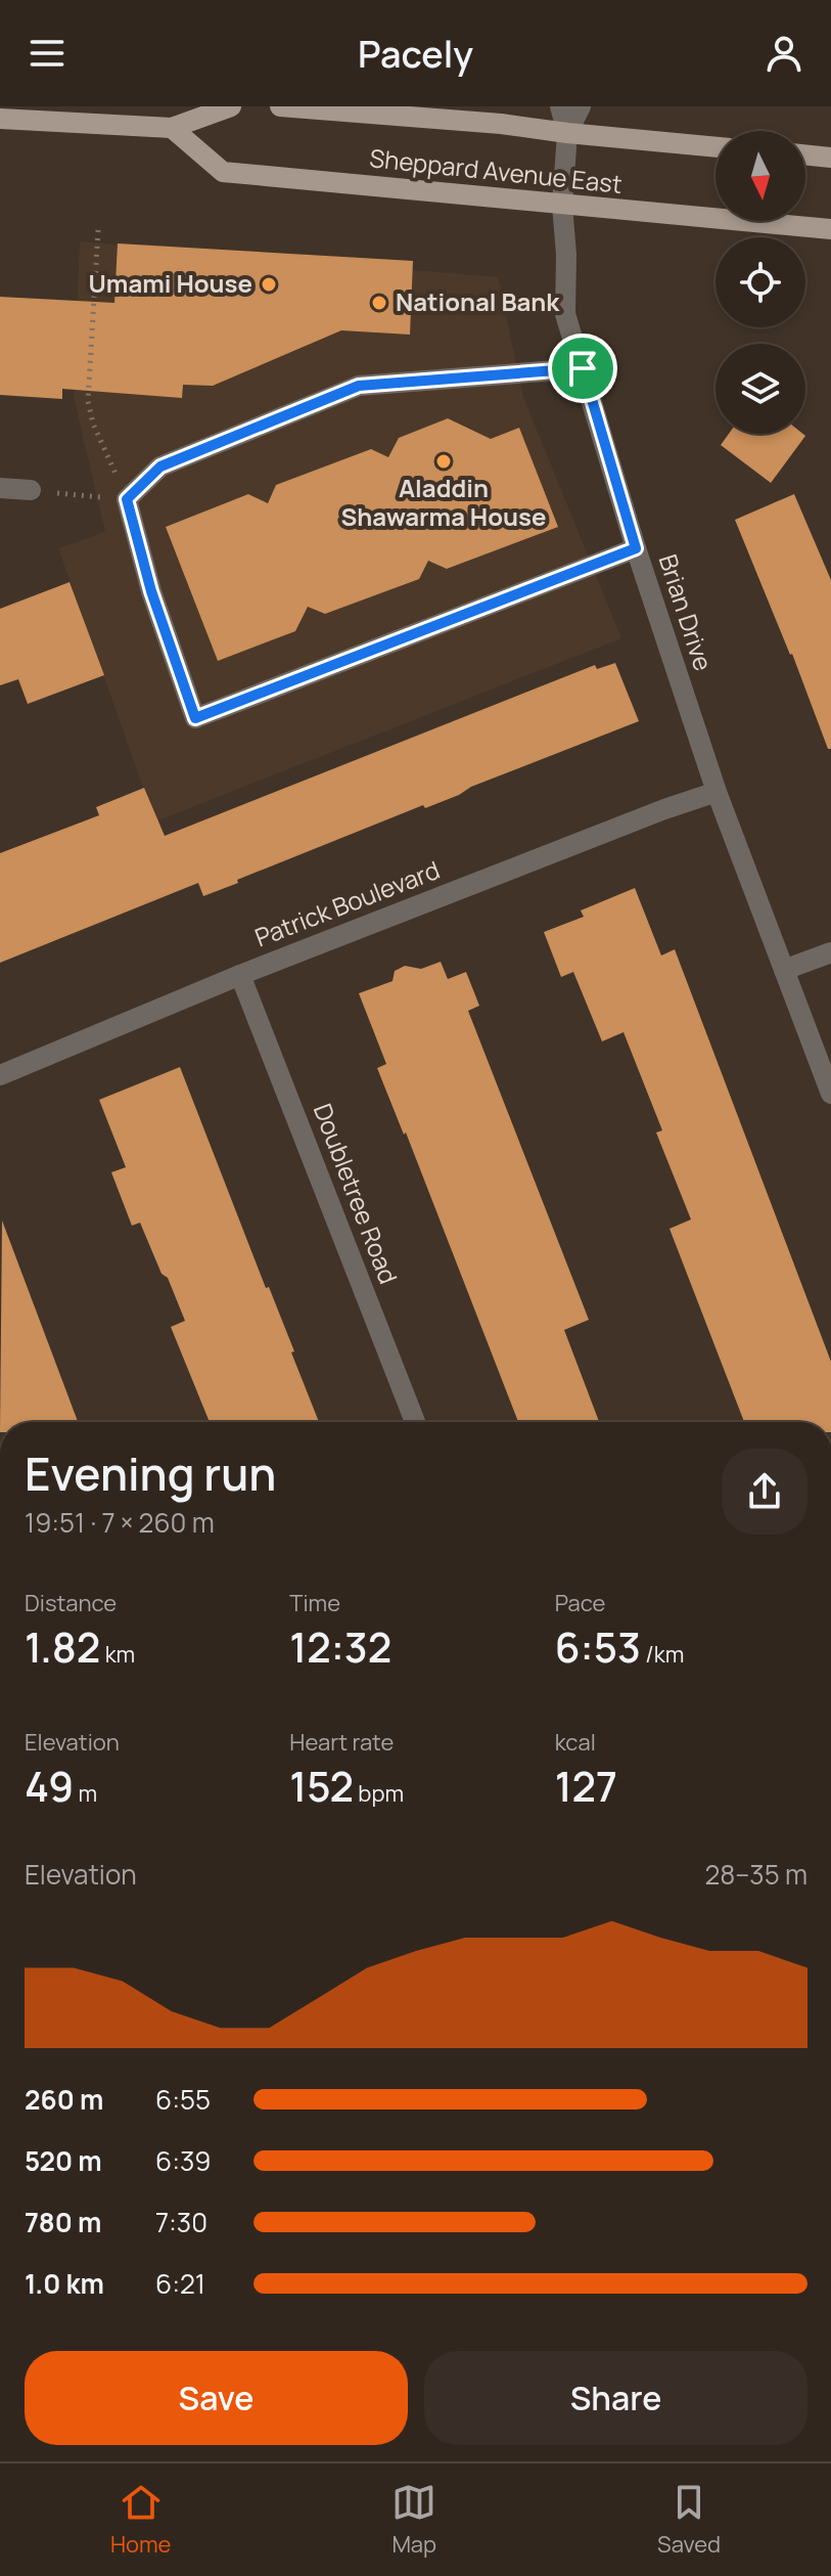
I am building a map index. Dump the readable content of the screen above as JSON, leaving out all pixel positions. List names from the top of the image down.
{
  "streets": {
    "main road": ["Sheppard Avenue East"],
    "street": ["Brian Drive", "Patrick Boulevard", "Doubletree Road"]
  },
  "crossings": [
    ["Sheppard Avenue East", "Brian Drive"],
    ["Brian Drive", "Patrick Boulevard"],
    ["Patrick Boulevard", "Doubletree Road"]
  ],
  "places": ["Umami House", "National Bank", "Aladdin Shawarma House"],
  "north": "bottom",
  "page": {
    "header": "Pacely",
    "heading": ["Evening run", "19:51 · 7 × 260 m"],
    "stats": [
      ["Distance", "1.82 km"],
      ["Time", "12:32"],
      ["Pace", "6:53 /km"],
      ["Elevation", "49 m"],
      ["Heart rate", "152 bpm"],
      ["kcal", "127"]
    ],
    "chart": ["Elevation", "28–35 m"],
    "list": [
      {
        "name": "260 m",
        "note": "6:55"
      },
      {
        "name": "520 m",
        "note": "6:39"
      },
      {
        "name": "780 m",
        "note": "7:30"
      },
      {
        "name": "1.0 km",
        "note": "6:21"
      }
    ],
    "buttons": ["Save", "Share"],
    "tabs": ["Home", "Map", "Saved"]
  }
}
